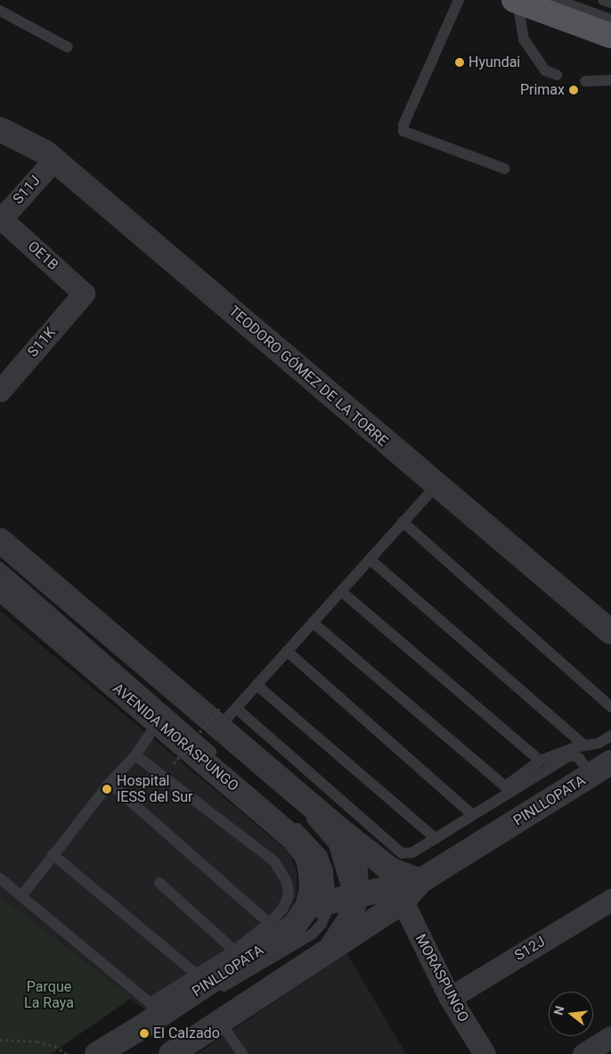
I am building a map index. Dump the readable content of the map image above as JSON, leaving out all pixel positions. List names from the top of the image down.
{
  "streets": {
    "street": [
      "S11J",
      "OE1B",
      "S11K",
      "TEODORO GÓMEZ DE LA TORRE",
      "AVENIDA MORASPUNGO",
      "PINLLOPATA",
      "S12J",
      "MORASPUNGO"
    ]
  },
  "crossings": [
    ["S11J", "OE1B"],
    ["S11J", "TEODORO GÓMEZ DE LA TORRE"],
    ["OE1B", "S11K"],
    ["AVENIDA MORASPUNGO", "PINLLOPATA"],
    ["PINLLOPATA", "MORASPUNGO"],
    ["S12J", "MORASPUNGO"]
  ],
  "parks": ["Parque La Raya"],
  "places": [
    "Hyundai",
    "Primax",
    "Hospital IESS del Sur",
    "El Calzado"
  ],
  "north": "left"
}
